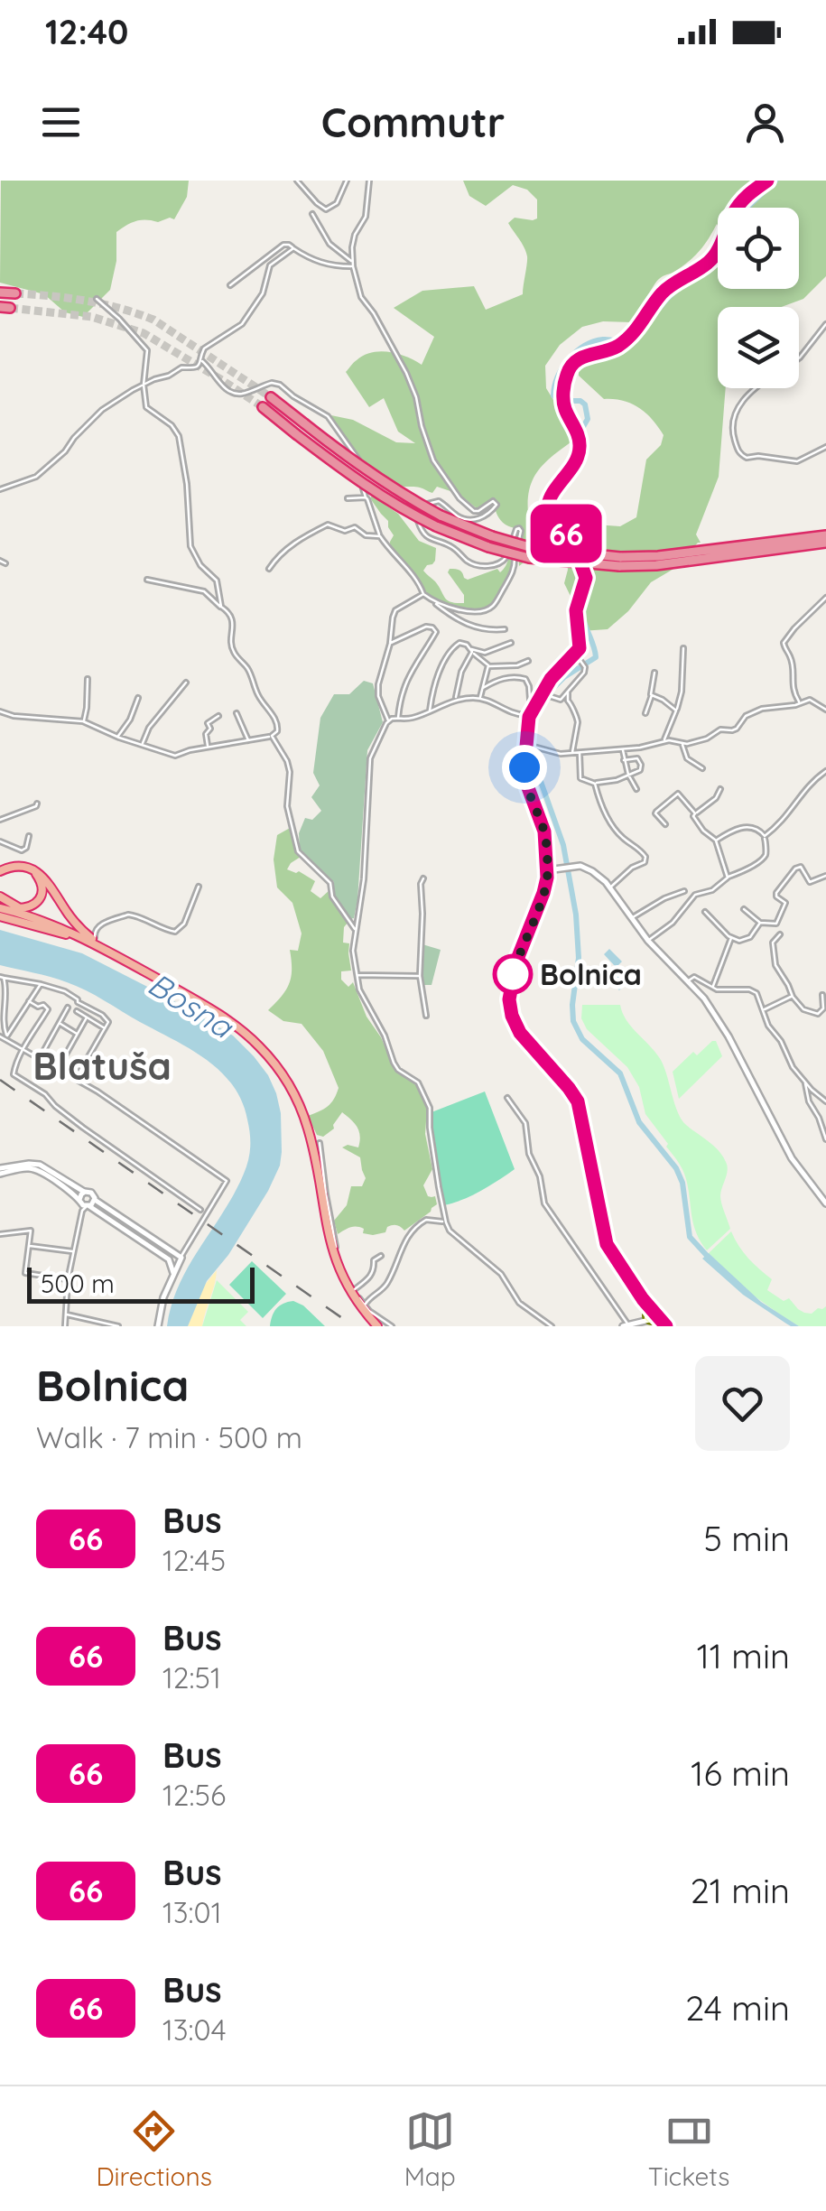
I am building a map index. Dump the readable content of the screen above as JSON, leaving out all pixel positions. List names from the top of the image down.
{
  "districts": ["Blatuša"],
  "water": ["Bosna"],
  "places": ["Bolnica"],
  "lines": ["bus line 66"],
  "scale_bar": "500 m",
  "page": {
    "status": "12:40",
    "header": "Commutr",
    "on_map": "66",
    "scale": "500 m",
    "heading": ["Bolnica", "Walk · 7 min · 500 m"],
    "list": [
      {
        "mark": "66",
        "name": "Bus",
        "note": "12:45",
        "value": "5 min"
      },
      {
        "mark": "66",
        "name": "Bus",
        "note": "12:51",
        "value": "11 min"
      },
      {
        "mark": "66",
        "name": "Bus",
        "note": "12:56",
        "value": "16 min"
      },
      {
        "mark": "66",
        "name": "Bus",
        "note": "13:01",
        "value": "21 min"
      },
      {
        "mark": "66",
        "name": "Bus",
        "note": "13:04",
        "value": "24 min"
      }
    ],
    "tabs": ["Directions", "Map", "Tickets"]
  }
}
